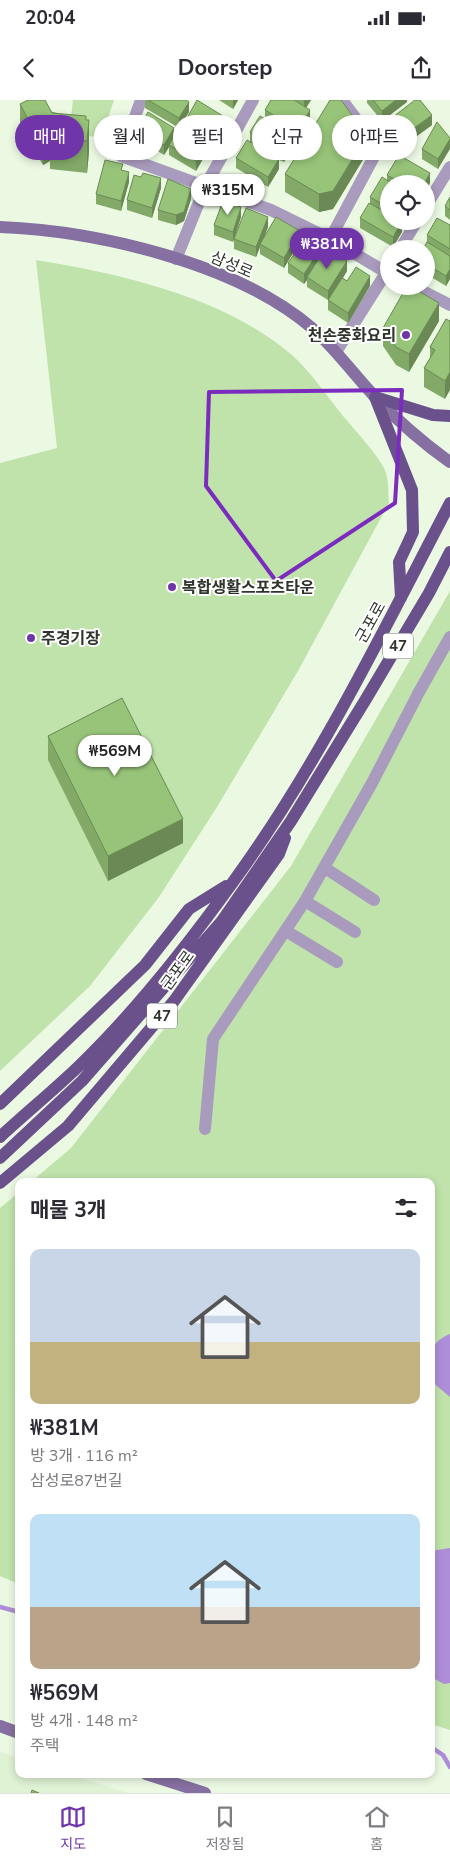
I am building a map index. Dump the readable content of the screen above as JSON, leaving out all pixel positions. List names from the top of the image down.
{
  "streets": {
    "main road": ["군포로", "47"],
    "street": ["삼성로"]
  },
  "places": ["천손중화요리", "복합생활스포츠타운", "주경기장"],
  "page": {
    "status": "20:04",
    "header": "Doorstep",
    "chip": [
      "매매",
      "월세",
      "필터",
      "신규",
      "아파트"
    ],
    "price": ["₩315M", "₩381M", "₩569M"],
    "heading": "매물 3개",
    "list": [
      {
        "name": "₩381M",
        "note": "방 3개 · 116 m² · 삼성로87번길"
      },
      {
        "name": "₩569M",
        "note": "방 4개 · 148 m² · 주택"
      }
    ],
    "tabs": ["지도", "저장됨", "홈"]
  }
}
